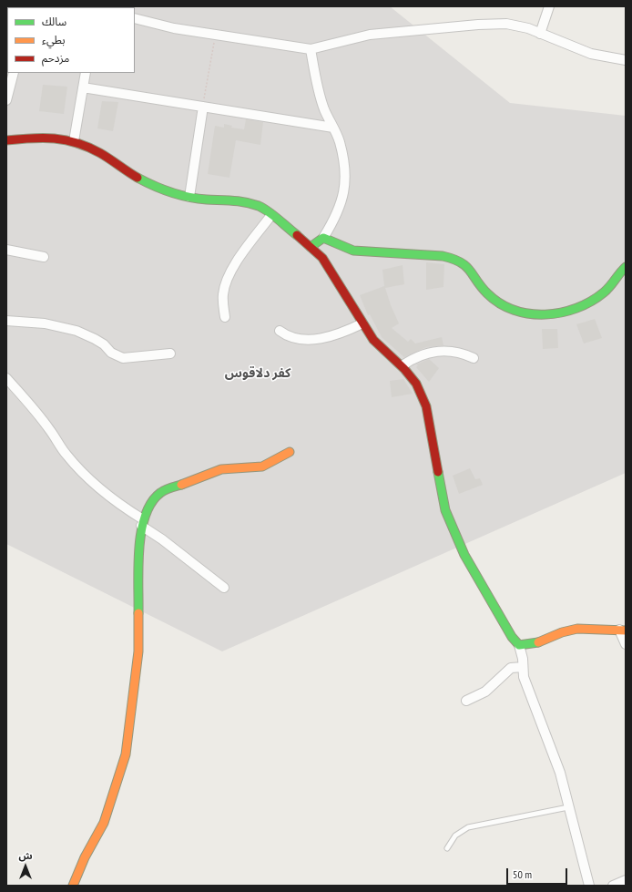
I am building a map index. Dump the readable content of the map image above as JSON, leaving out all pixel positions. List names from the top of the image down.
{
  "districts": ["كفر دلاقوس"],
  "legend": ["سالك", "بطيء", "مزدحم"],
  "scale_bar": "50 m",
  "north": "top"
}
